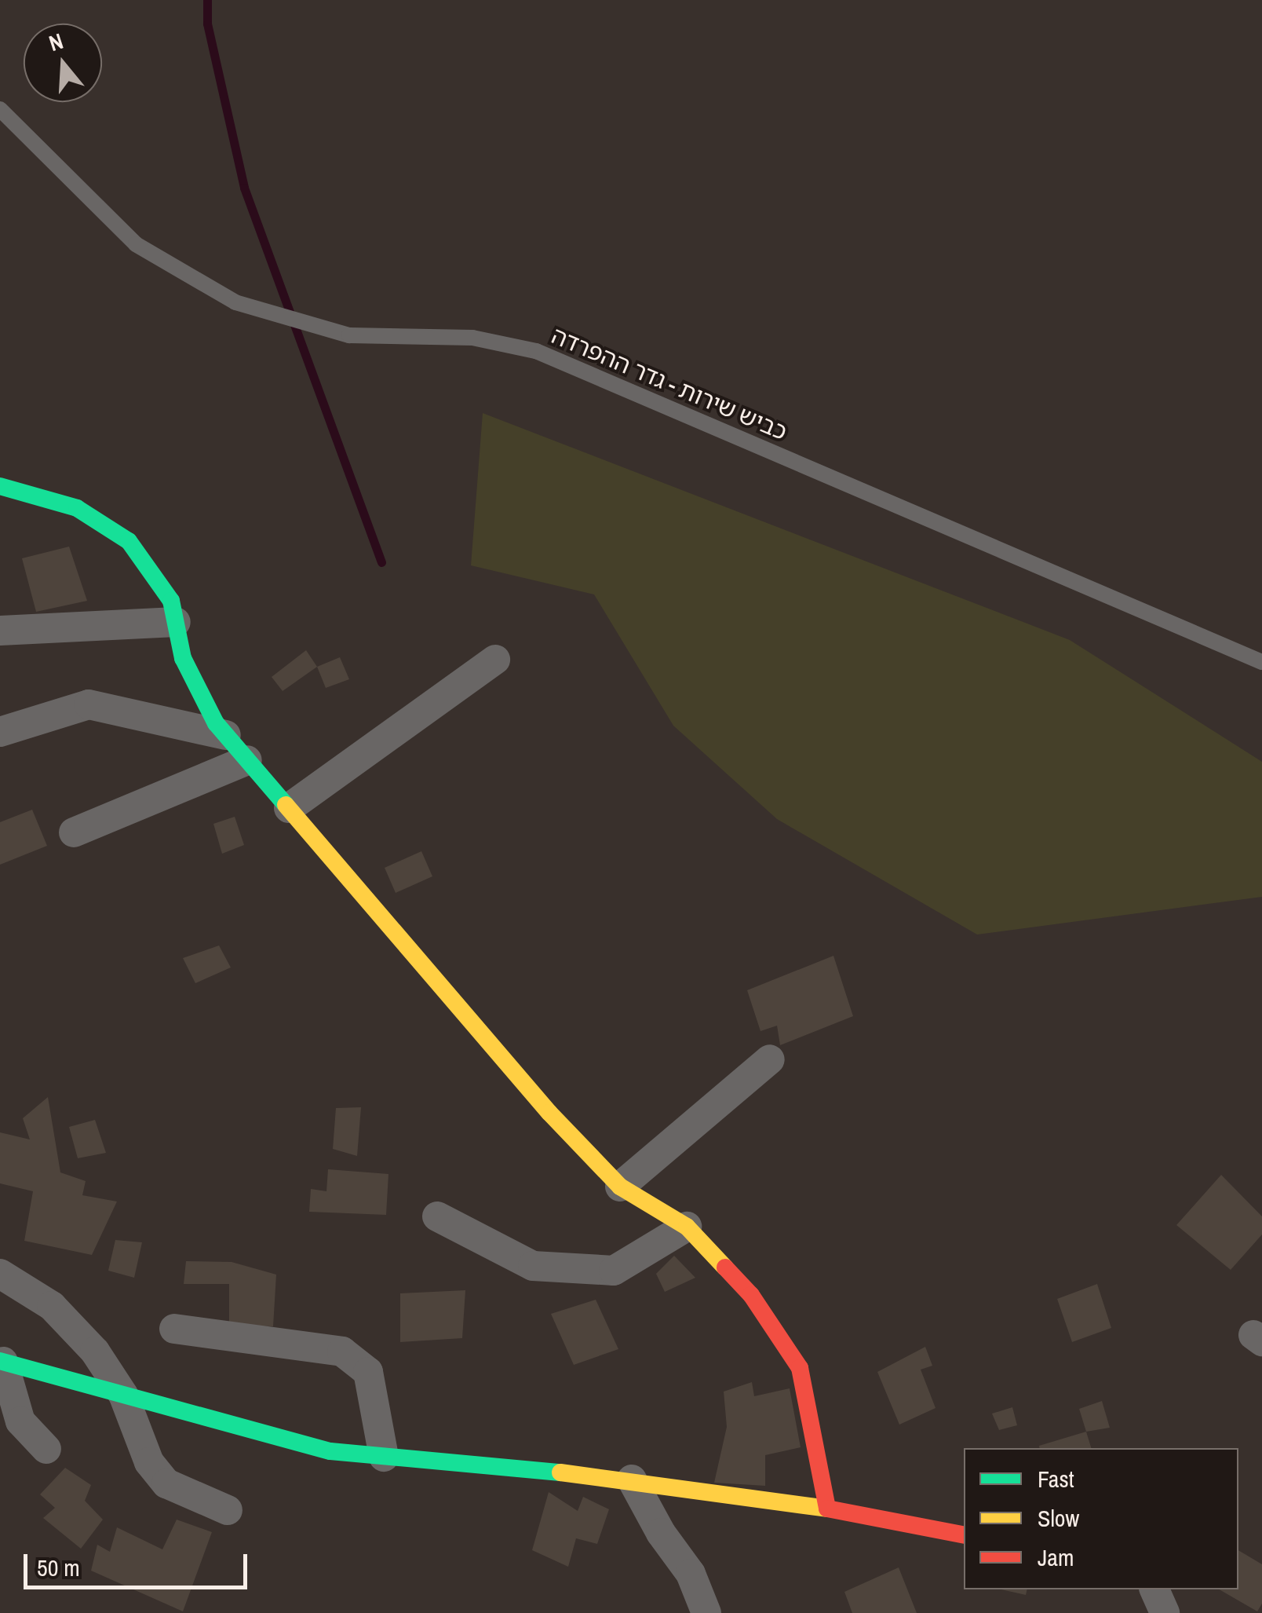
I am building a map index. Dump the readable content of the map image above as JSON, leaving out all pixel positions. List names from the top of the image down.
{
  "streets": {
    "lane": ["כביש שירות - גדר ההפרדה"]
  },
  "legend": ["Fast", "Slow", "Jam"],
  "scale_bar": "50 m",
  "north": "top"
}
